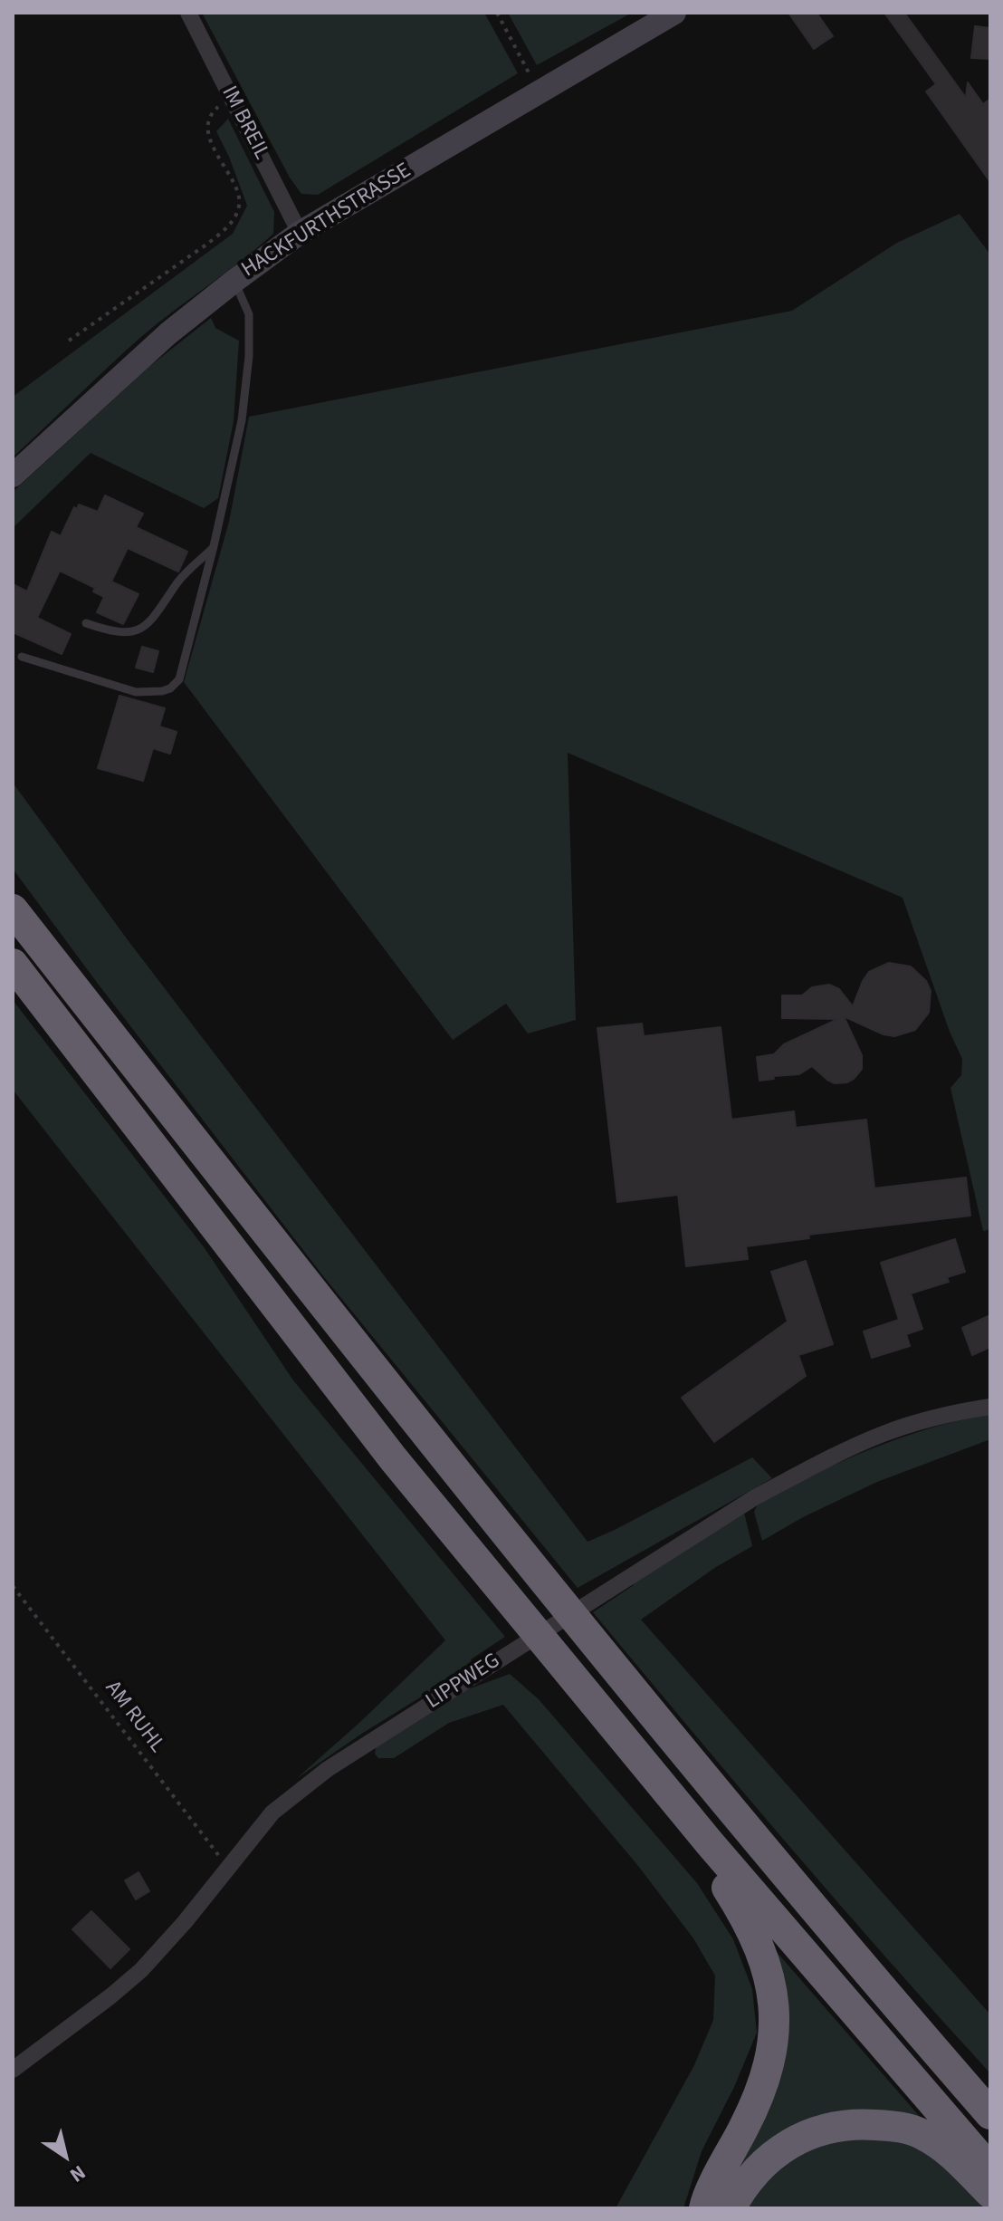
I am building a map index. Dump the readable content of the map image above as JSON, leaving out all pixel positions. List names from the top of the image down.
{
  "streets": {
    "street": ["IM BREIL", "HACKFURTHSTRASSE", "LIPPWEG"],
    "path": ["AM RUHL"]
  },
  "crossings": [
    ["IM BREIL", "HACKFURTHSTRASSE"],
    ["LIPPWEG", "AM RUHL"]
  ],
  "north": "bottom right"
}
